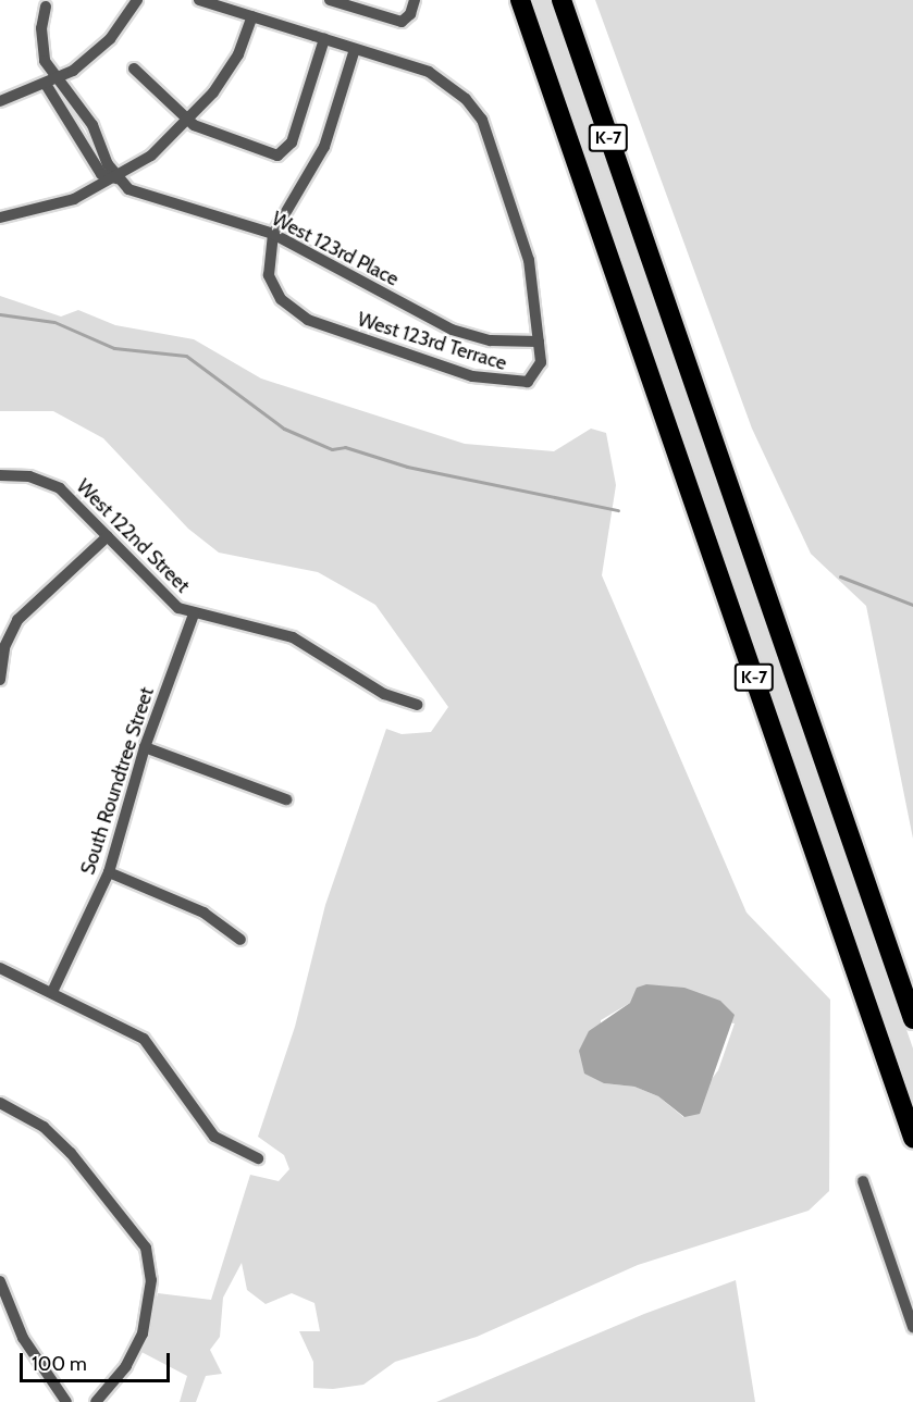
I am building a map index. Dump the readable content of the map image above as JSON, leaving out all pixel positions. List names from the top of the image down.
{
  "streets": {
    "highway": ["K-7"],
    "street": [
      "West 123rd Place",
      "West 123rd Terrace",
      "West 122nd Street",
      "South Roundtree Street"
    ]
  },
  "crossings": [
    ["West 123rd Place", "West 123rd Terrace"],
    ["West 122nd Street", "South Roundtree Street"]
  ],
  "scale_bar": "100 m"
}
